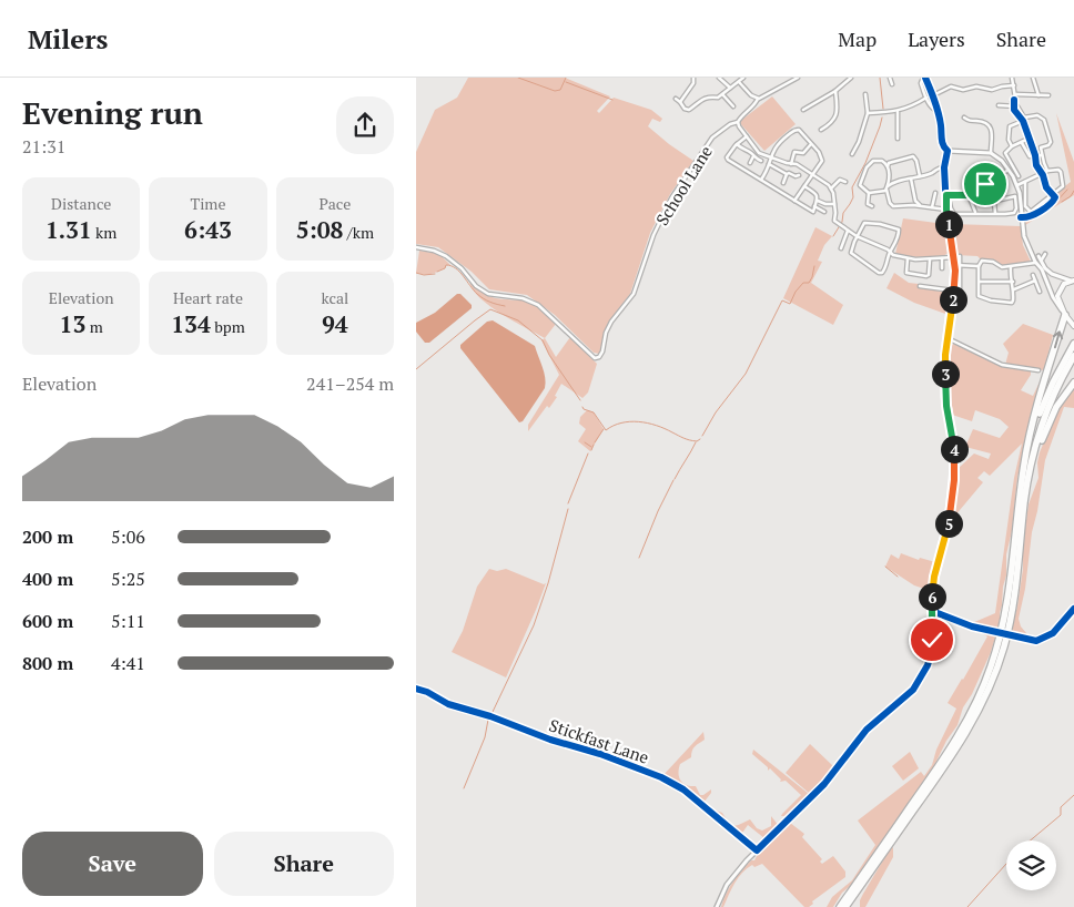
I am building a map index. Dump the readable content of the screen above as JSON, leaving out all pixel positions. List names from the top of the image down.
{
  "streets": {
    "street": ["School Lane", "Stickfast Lane"]
  },
  "page": {
    "header": "Milers",
    "nav": ["Map", "Layers", "Share"],
    "heading": ["Evening run", "21:31"],
    "stats": [
      ["Distance", "1.31 km"],
      ["Time", "6:43"],
      ["Pace", "5:08 /km"],
      ["Elevation", "13 m"],
      ["Heart rate", "134 bpm"],
      ["kcal", "94"]
    ],
    "pins": [
      "1",
      "2",
      "3",
      "4",
      "5",
      "6"
    ],
    "chart": ["Elevation", "241–254 m"],
    "list": [
      {
        "name": "200 m",
        "note": "5:06"
      },
      {
        "name": "400 m",
        "note": "5:25"
      },
      {
        "name": "600 m",
        "note": "5:11"
      },
      {
        "name": "800 m",
        "note": "4:41"
      }
    ],
    "buttons": ["Save", "Share"]
  }
}
